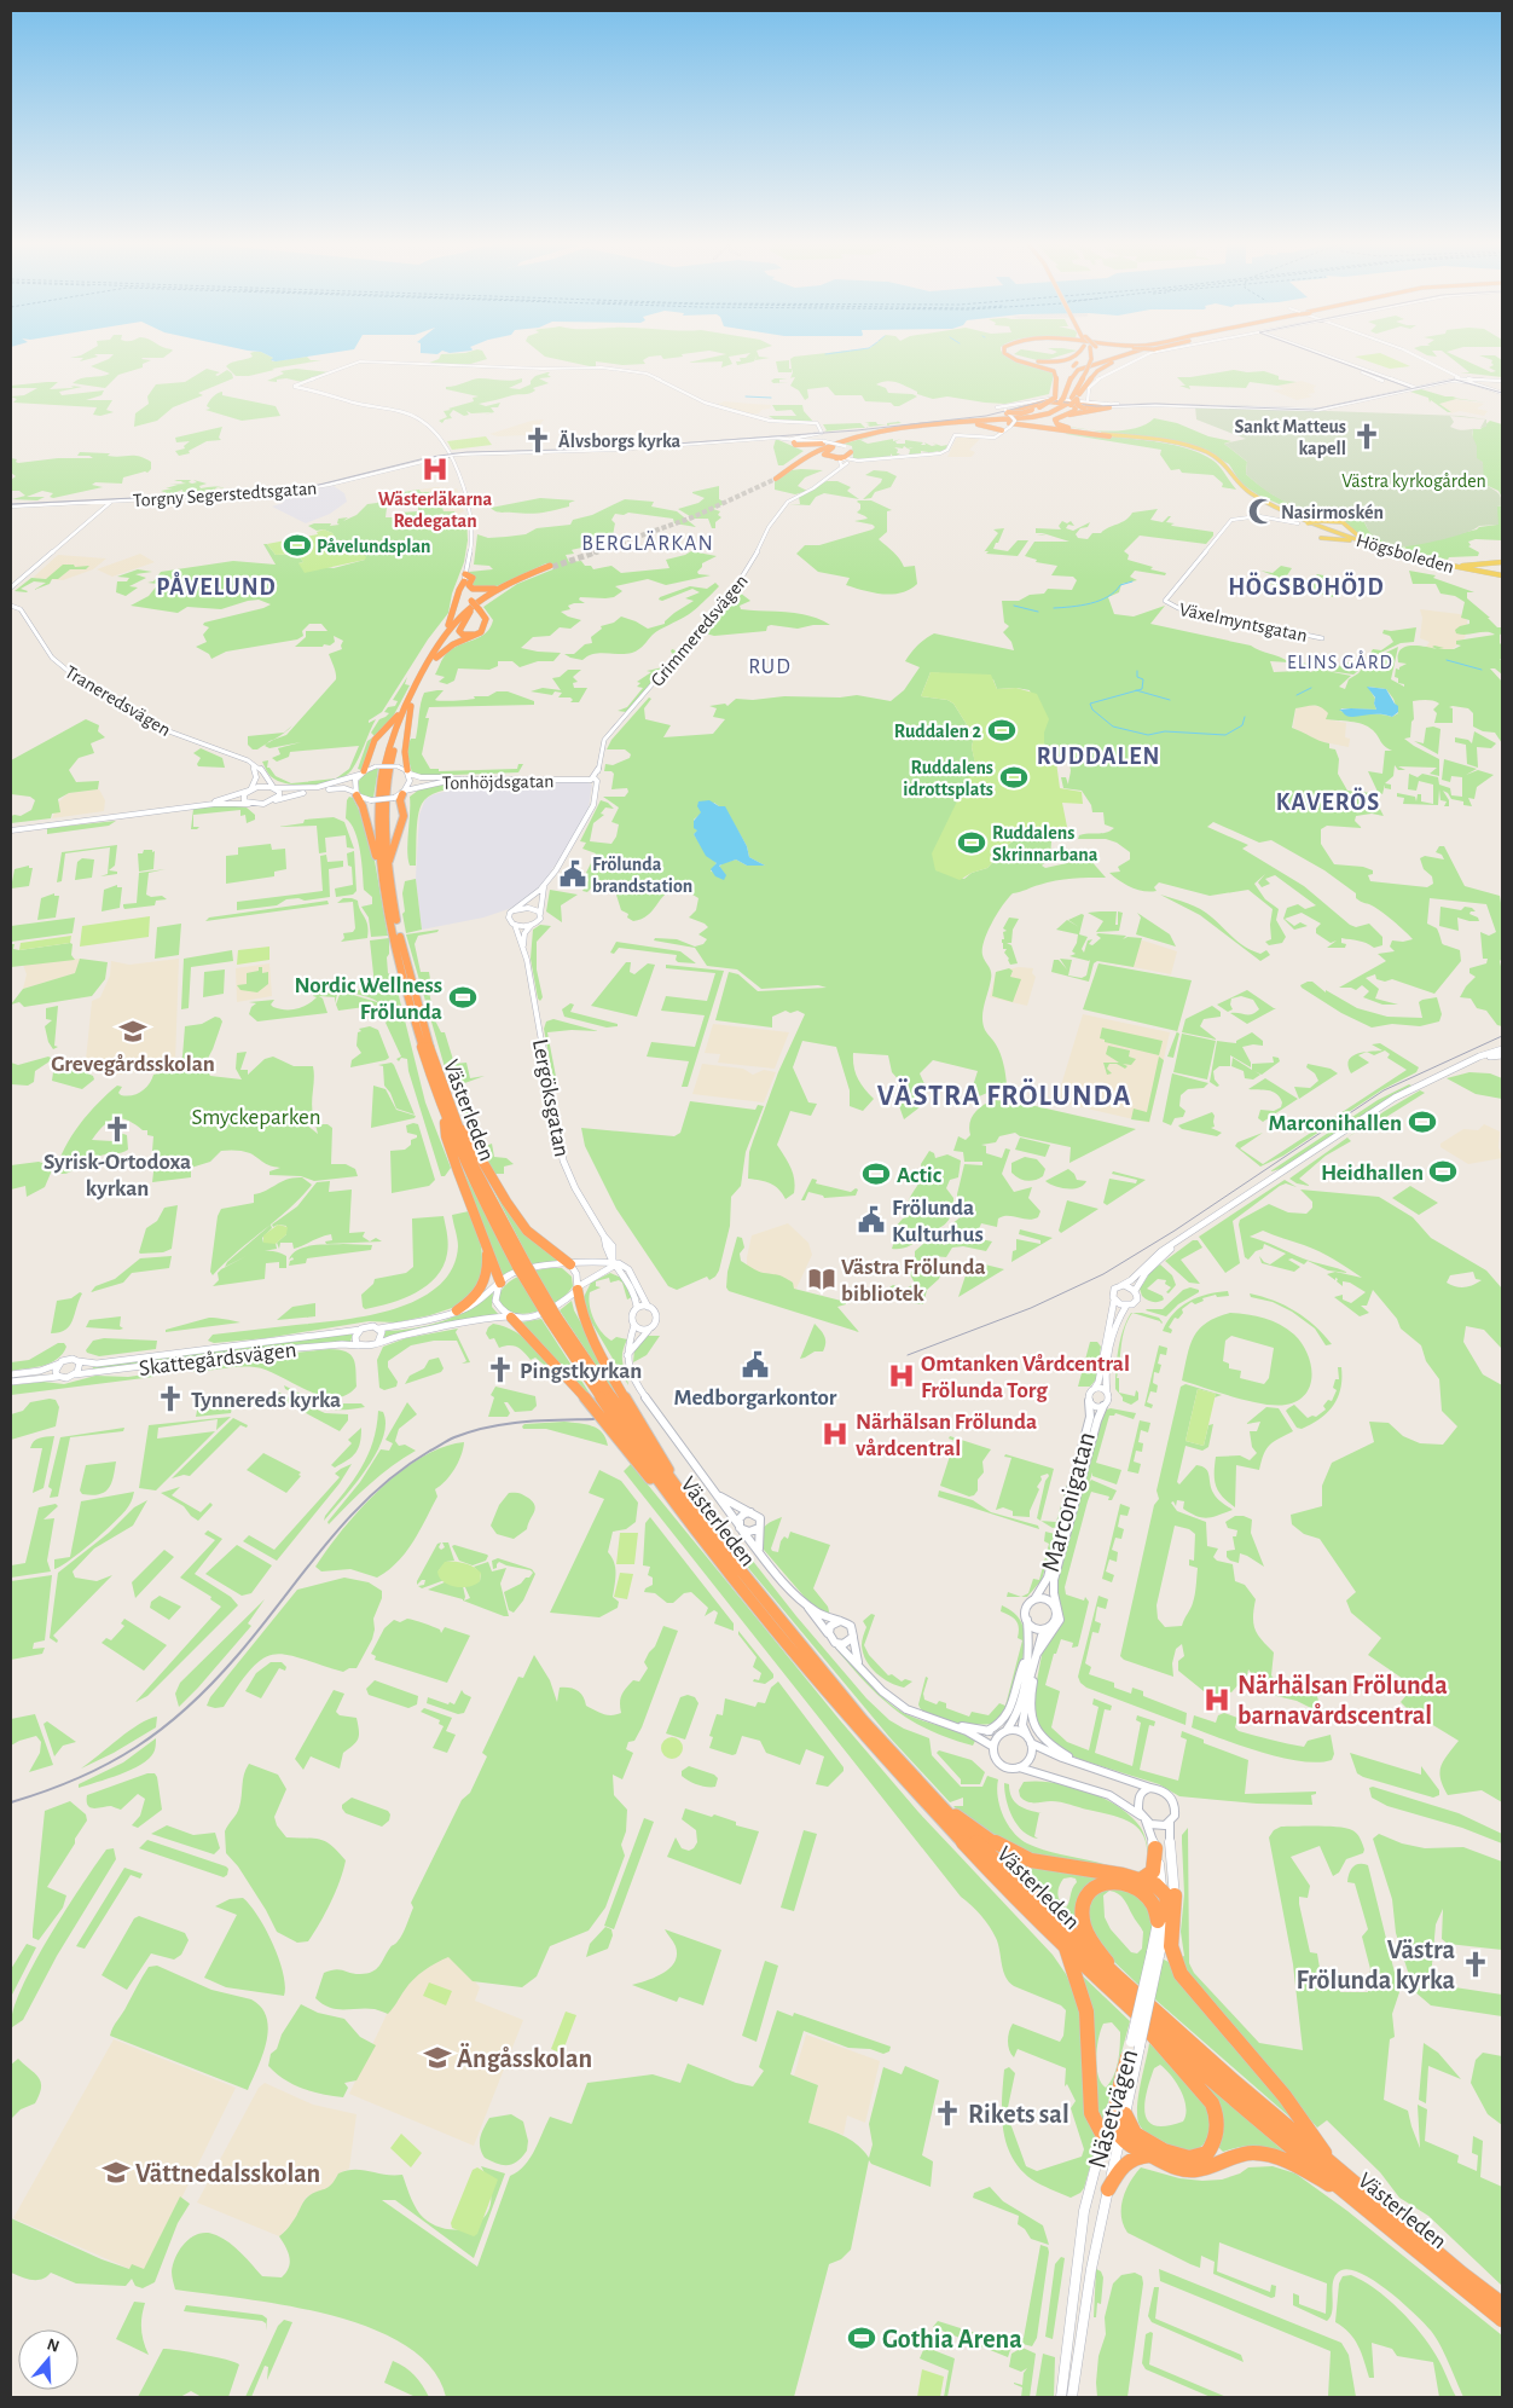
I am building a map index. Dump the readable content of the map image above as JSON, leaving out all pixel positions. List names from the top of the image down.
{
  "streets": {
    "highway": ["Västerleden"],
    "main road": ["Högsboleden"],
    "street": [
      "Torgny Segerstedtsgatan",
      "Växelmyntsgatan",
      "Grimmeredsvägen",
      "Traneredsvägen",
      "Tonhöjdsgatan",
      "Lergöksgatan",
      "Skattegårdsvägen",
      "Marconigatan",
      "Näsetvägen"
    ]
  },
  "crossings": [
    ["Högsboleden", "Växelmyntsgatan"],
    ["Grimmeredsvägen", "Tonhöjdsgatan"]
  ],
  "districts": [
    "BERGLÄRKAN",
    "PÅVELUND",
    "HÖGSBOHÖJD",
    "ELINS GÅRD",
    "RUD",
    "RUDDALEN",
    "KAVERÖS",
    "VÄSTRA FRÖLUNDA"
  ],
  "parks": ["Västra kyrkogården", "Smyckeparken"],
  "places": {
    "church": [
      "Sankt Matteus kapell",
      "Älvsborgs kyrka",
      "Syrisk-Ortodoxa kyrkan",
      "Pingstkyrkan",
      "Tynnereds kyrka",
      "Västra Frölunda kyrka",
      "Rikets sal"
    ],
    "hospital": [
      "Wästerläkarna Redegatan",
      "Omtanken Vårdcentral Frölunda Torg",
      "Närhälsan Frölunda vårdcentral",
      "Närhälsan Frölunda barnavårdscentral"
    ],
    "mosque": ["Nasirmoskén"],
    "sports": [
      "Påvelundsplan",
      "Ruddalen 2",
      "Ruddalens idrottsplats",
      "Ruddalens Skrinnarbana",
      "Nordic Wellness Frölunda",
      "Marconihallen",
      "Heidhallen",
      "Actic",
      "Gothia Arena"
    ],
    "public building": ["Frölunda brandstation", "Frölunda Kulturhus", "Medborgarkontor"],
    "school or university": ["Grevegårdsskolan", "Ängåsskolan", "Vättnedalsskolan"],
    "library": ["Västra Frölunda bibliotek"]
  },
  "north": "top"
}
